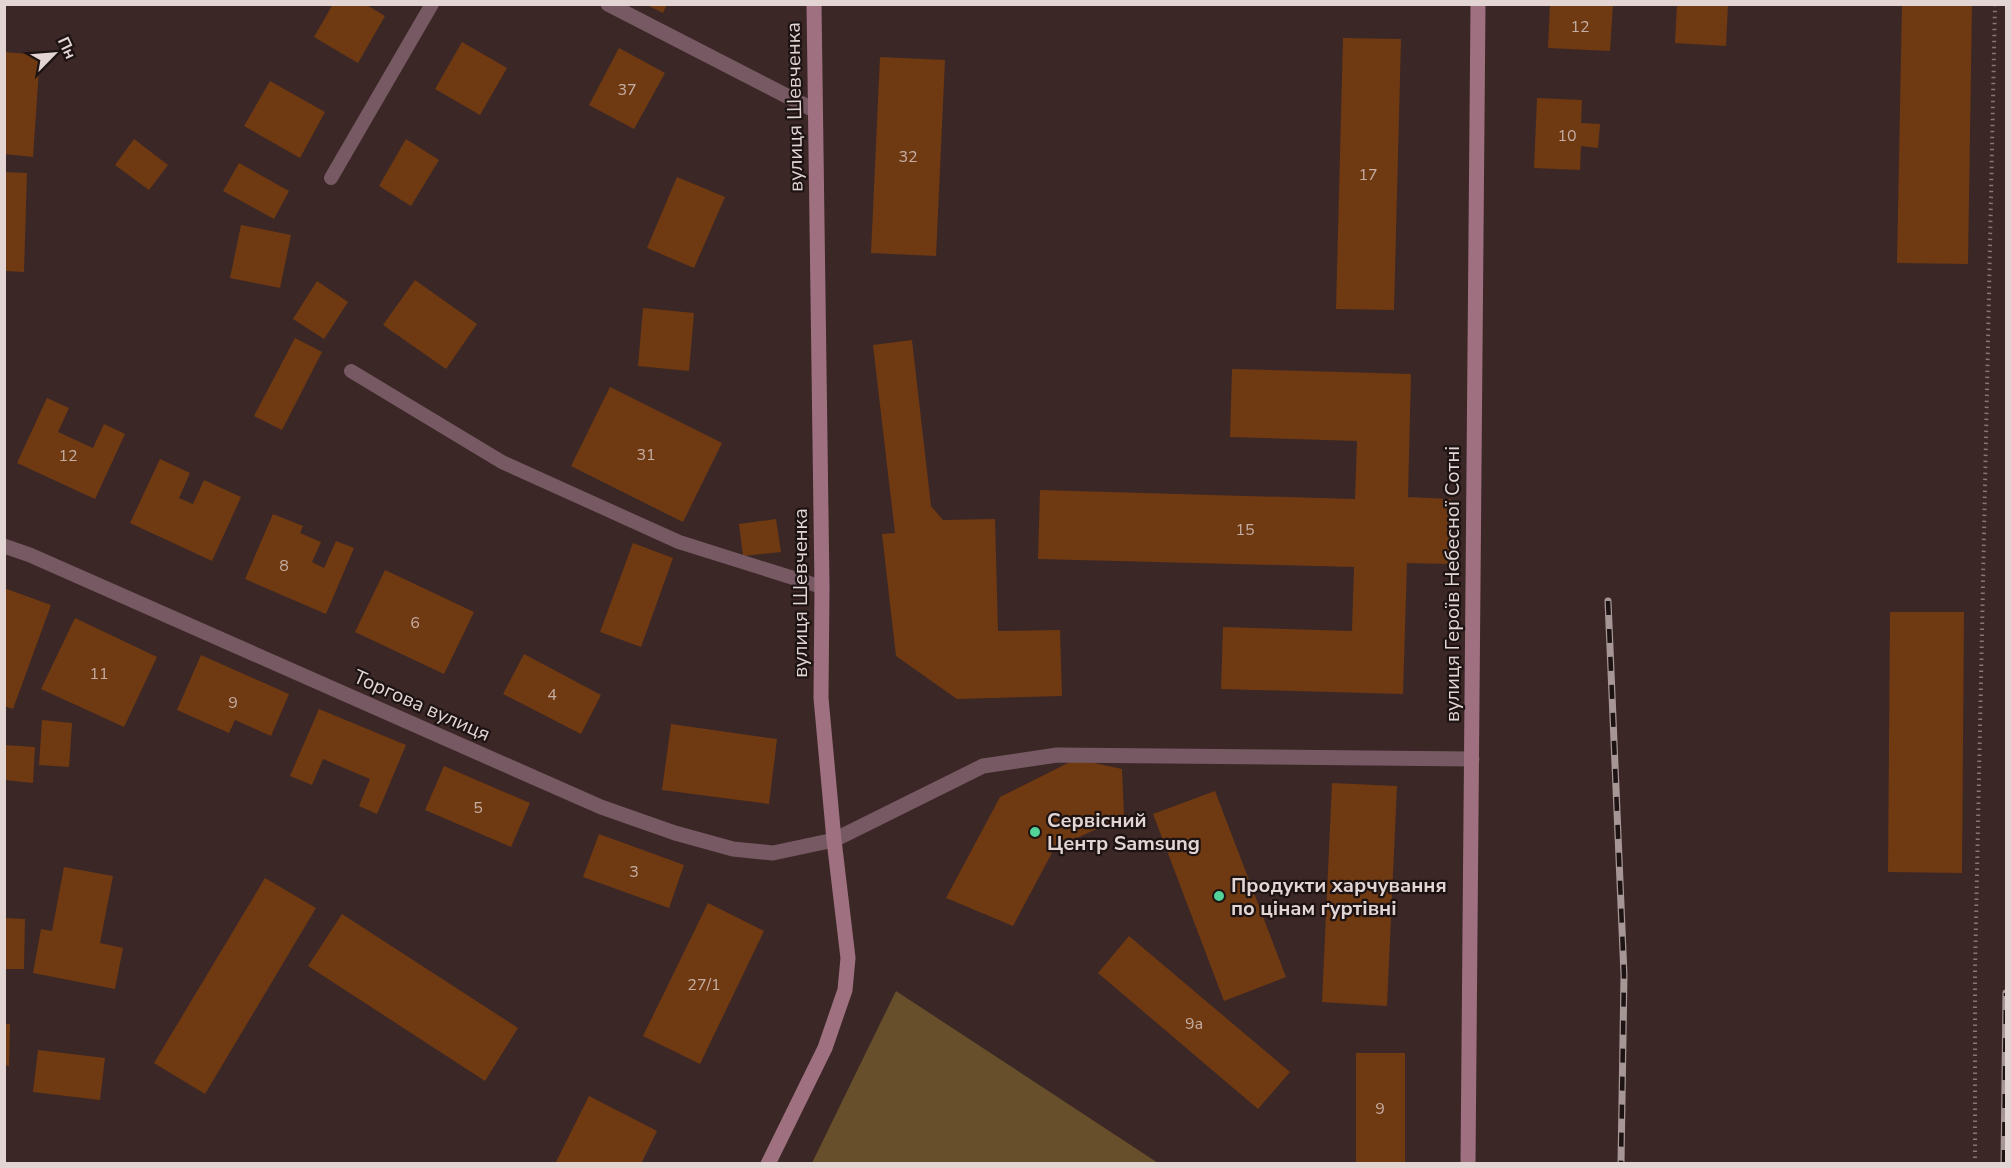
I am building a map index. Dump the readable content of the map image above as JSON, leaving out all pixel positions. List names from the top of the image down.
{
  "streets": {
    "street": ["вулиця Шевченка", "вулиця Героїв Небесної Сотні", "Торгова вулиця"]
  },
  "crossings": [
    ["вулиця Шевченка", "Торгова вулиця"],
    ["вулиця Героїв Небесної Сотні", "Торгова вулиця"]
  ],
  "places": ["Сервісний Центр Samsung", "Продукти харчування по цінам ґуртівні"],
  "house_numbers": [
    "12",
    "37",
    "10",
    "32",
    "17",
    "31",
    "12",
    "15",
    "8",
    "6",
    "11",
    "4",
    "9",
    "5",
    "3",
    "27/1",
    "9а",
    "9"
  ],
  "north": "top right"
}
